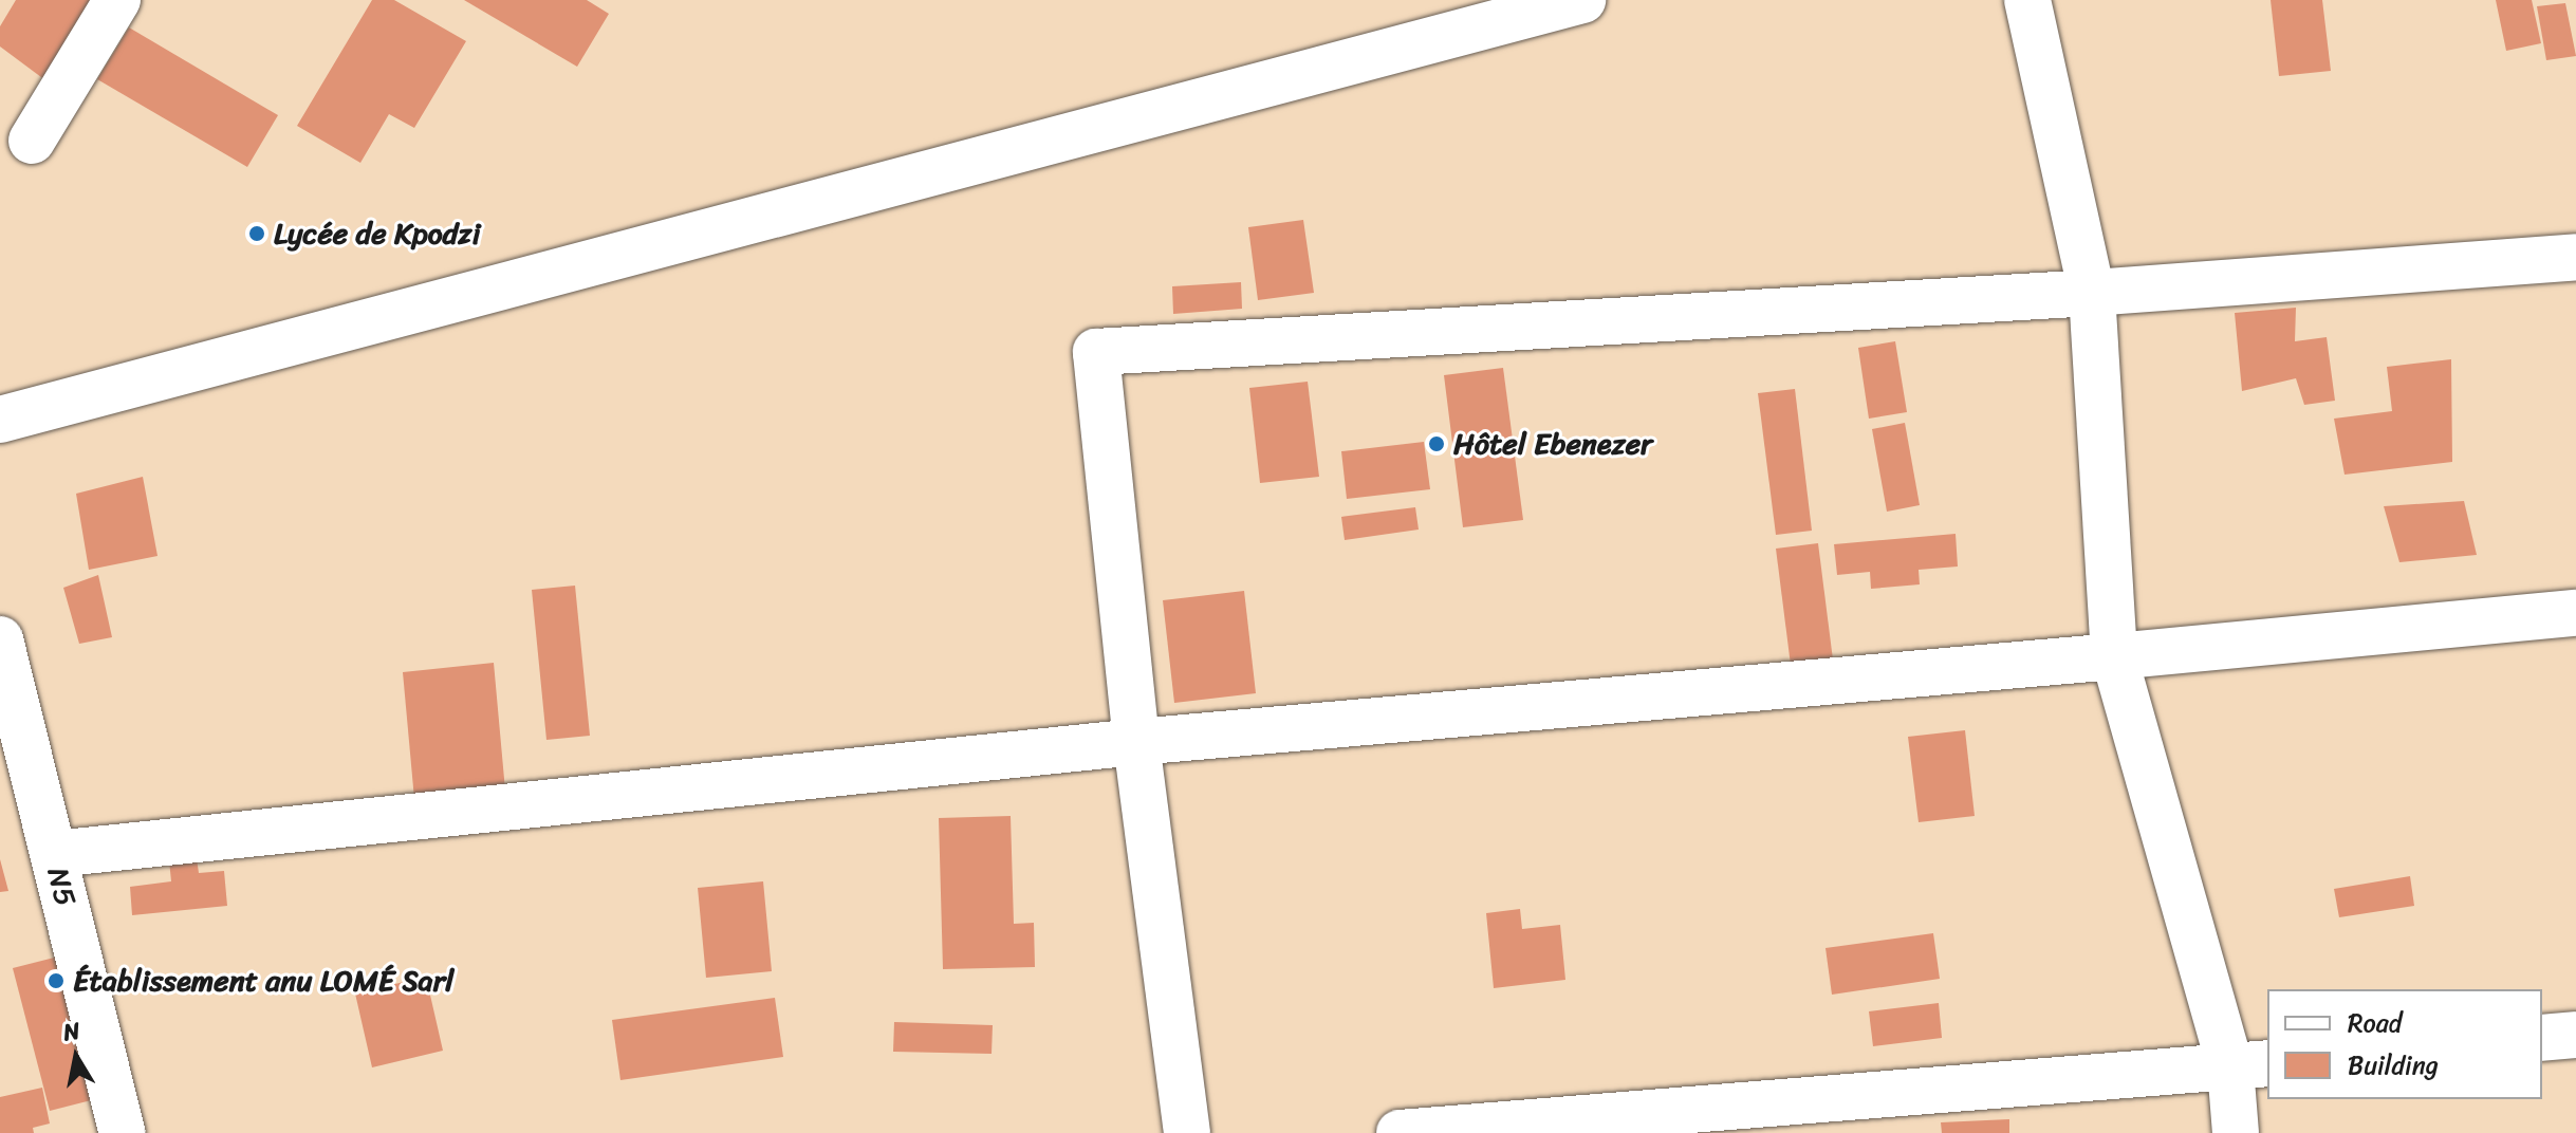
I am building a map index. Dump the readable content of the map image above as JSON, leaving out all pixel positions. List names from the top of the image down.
{
  "streets": {
    "street": ["N5"]
  },
  "places": ["Lycée de Kpodzi", "Hôtel Ebenezer", "Établissement anu LOMÉ Sarl"],
  "legend": ["Road", "Building"],
  "north": "top"
}
